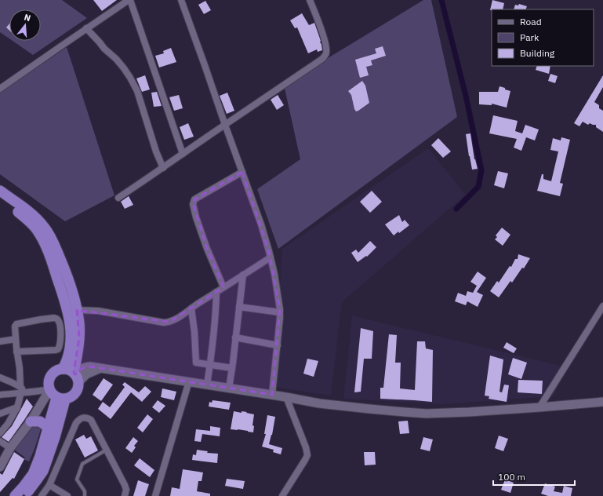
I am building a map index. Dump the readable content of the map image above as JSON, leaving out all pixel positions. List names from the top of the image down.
{
  "legend": ["Road", "Park", "Building"],
  "scale_bar": "100 m",
  "north": "top"
}
